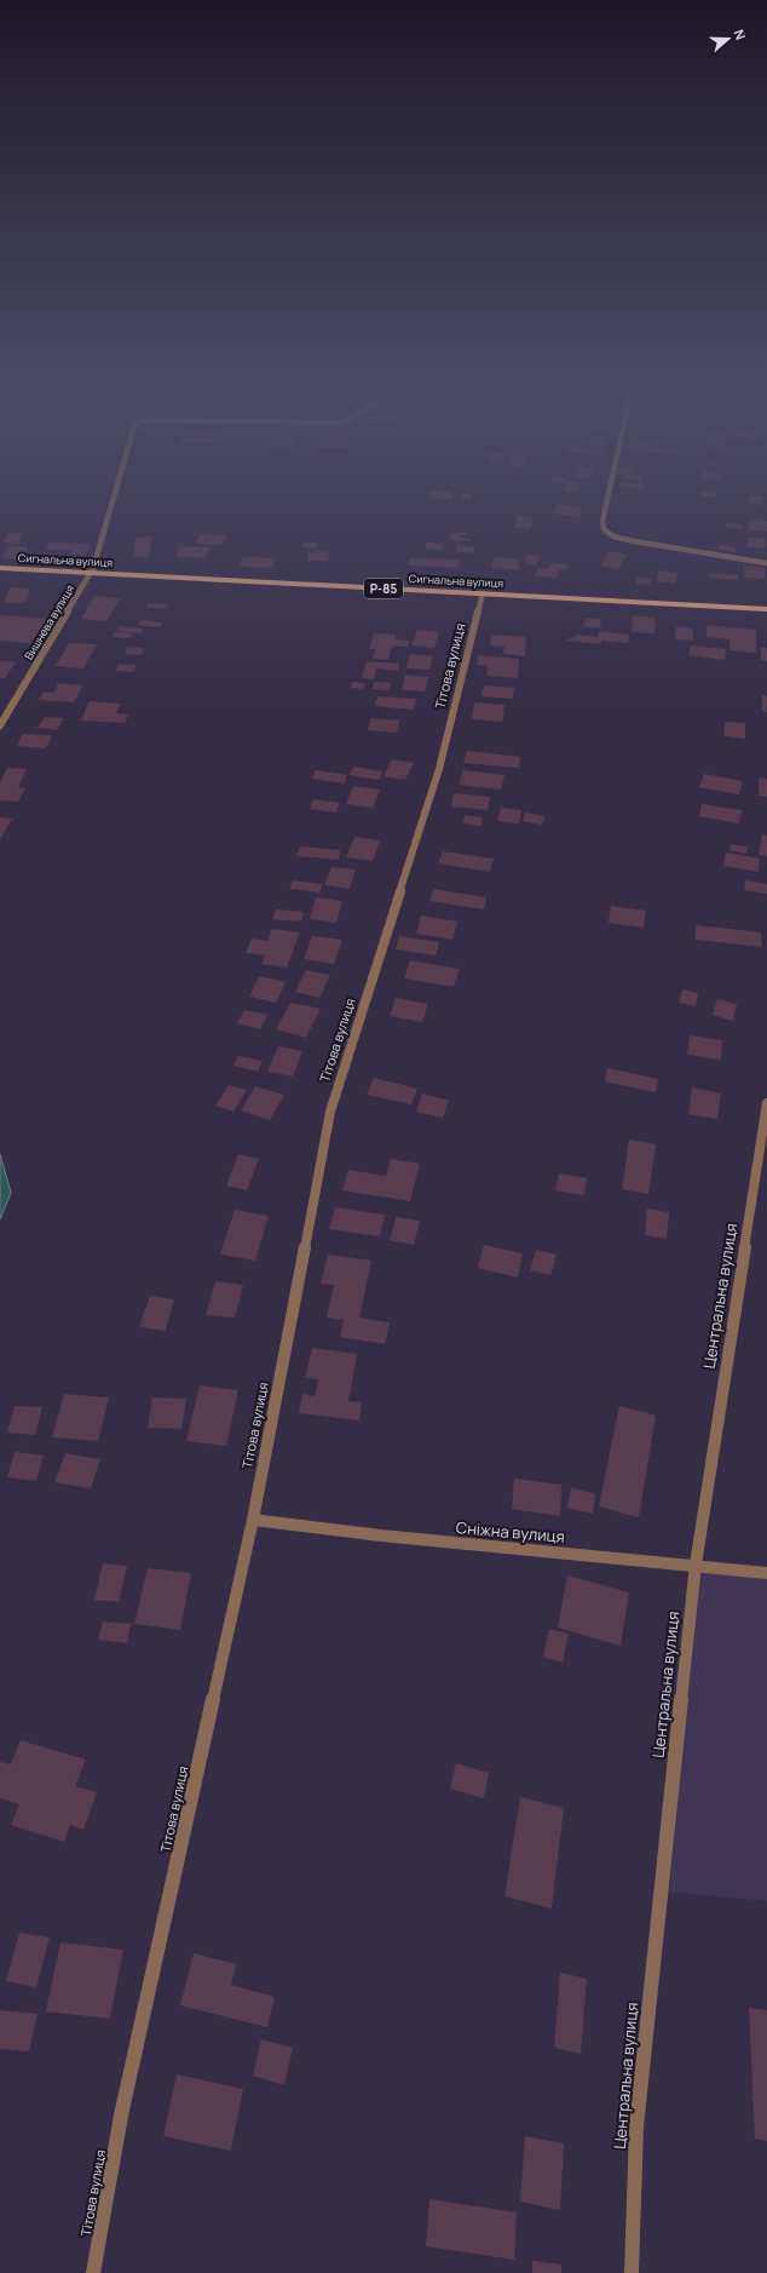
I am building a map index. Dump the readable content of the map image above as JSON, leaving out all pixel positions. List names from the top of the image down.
{
  "streets": {
    "main road": ["Сигнальна вулиця", "Р-85"],
    "street": [
      "Вишнева вулиця",
      "Тітова вулиця",
      "Центральна вулиця",
      "Сніжна вулиця"
    ]
  },
  "crossings": [
    ["Сигнальна вулиця", "Вишнева вулиця"],
    ["Сигнальна вулиця", "Тітова вулиця"],
    ["Тітова вулиця", "Сніжна вулиця"],
    ["Центральна вулиця", "Сніжна вулиця"]
  ],
  "north": "right"
}
